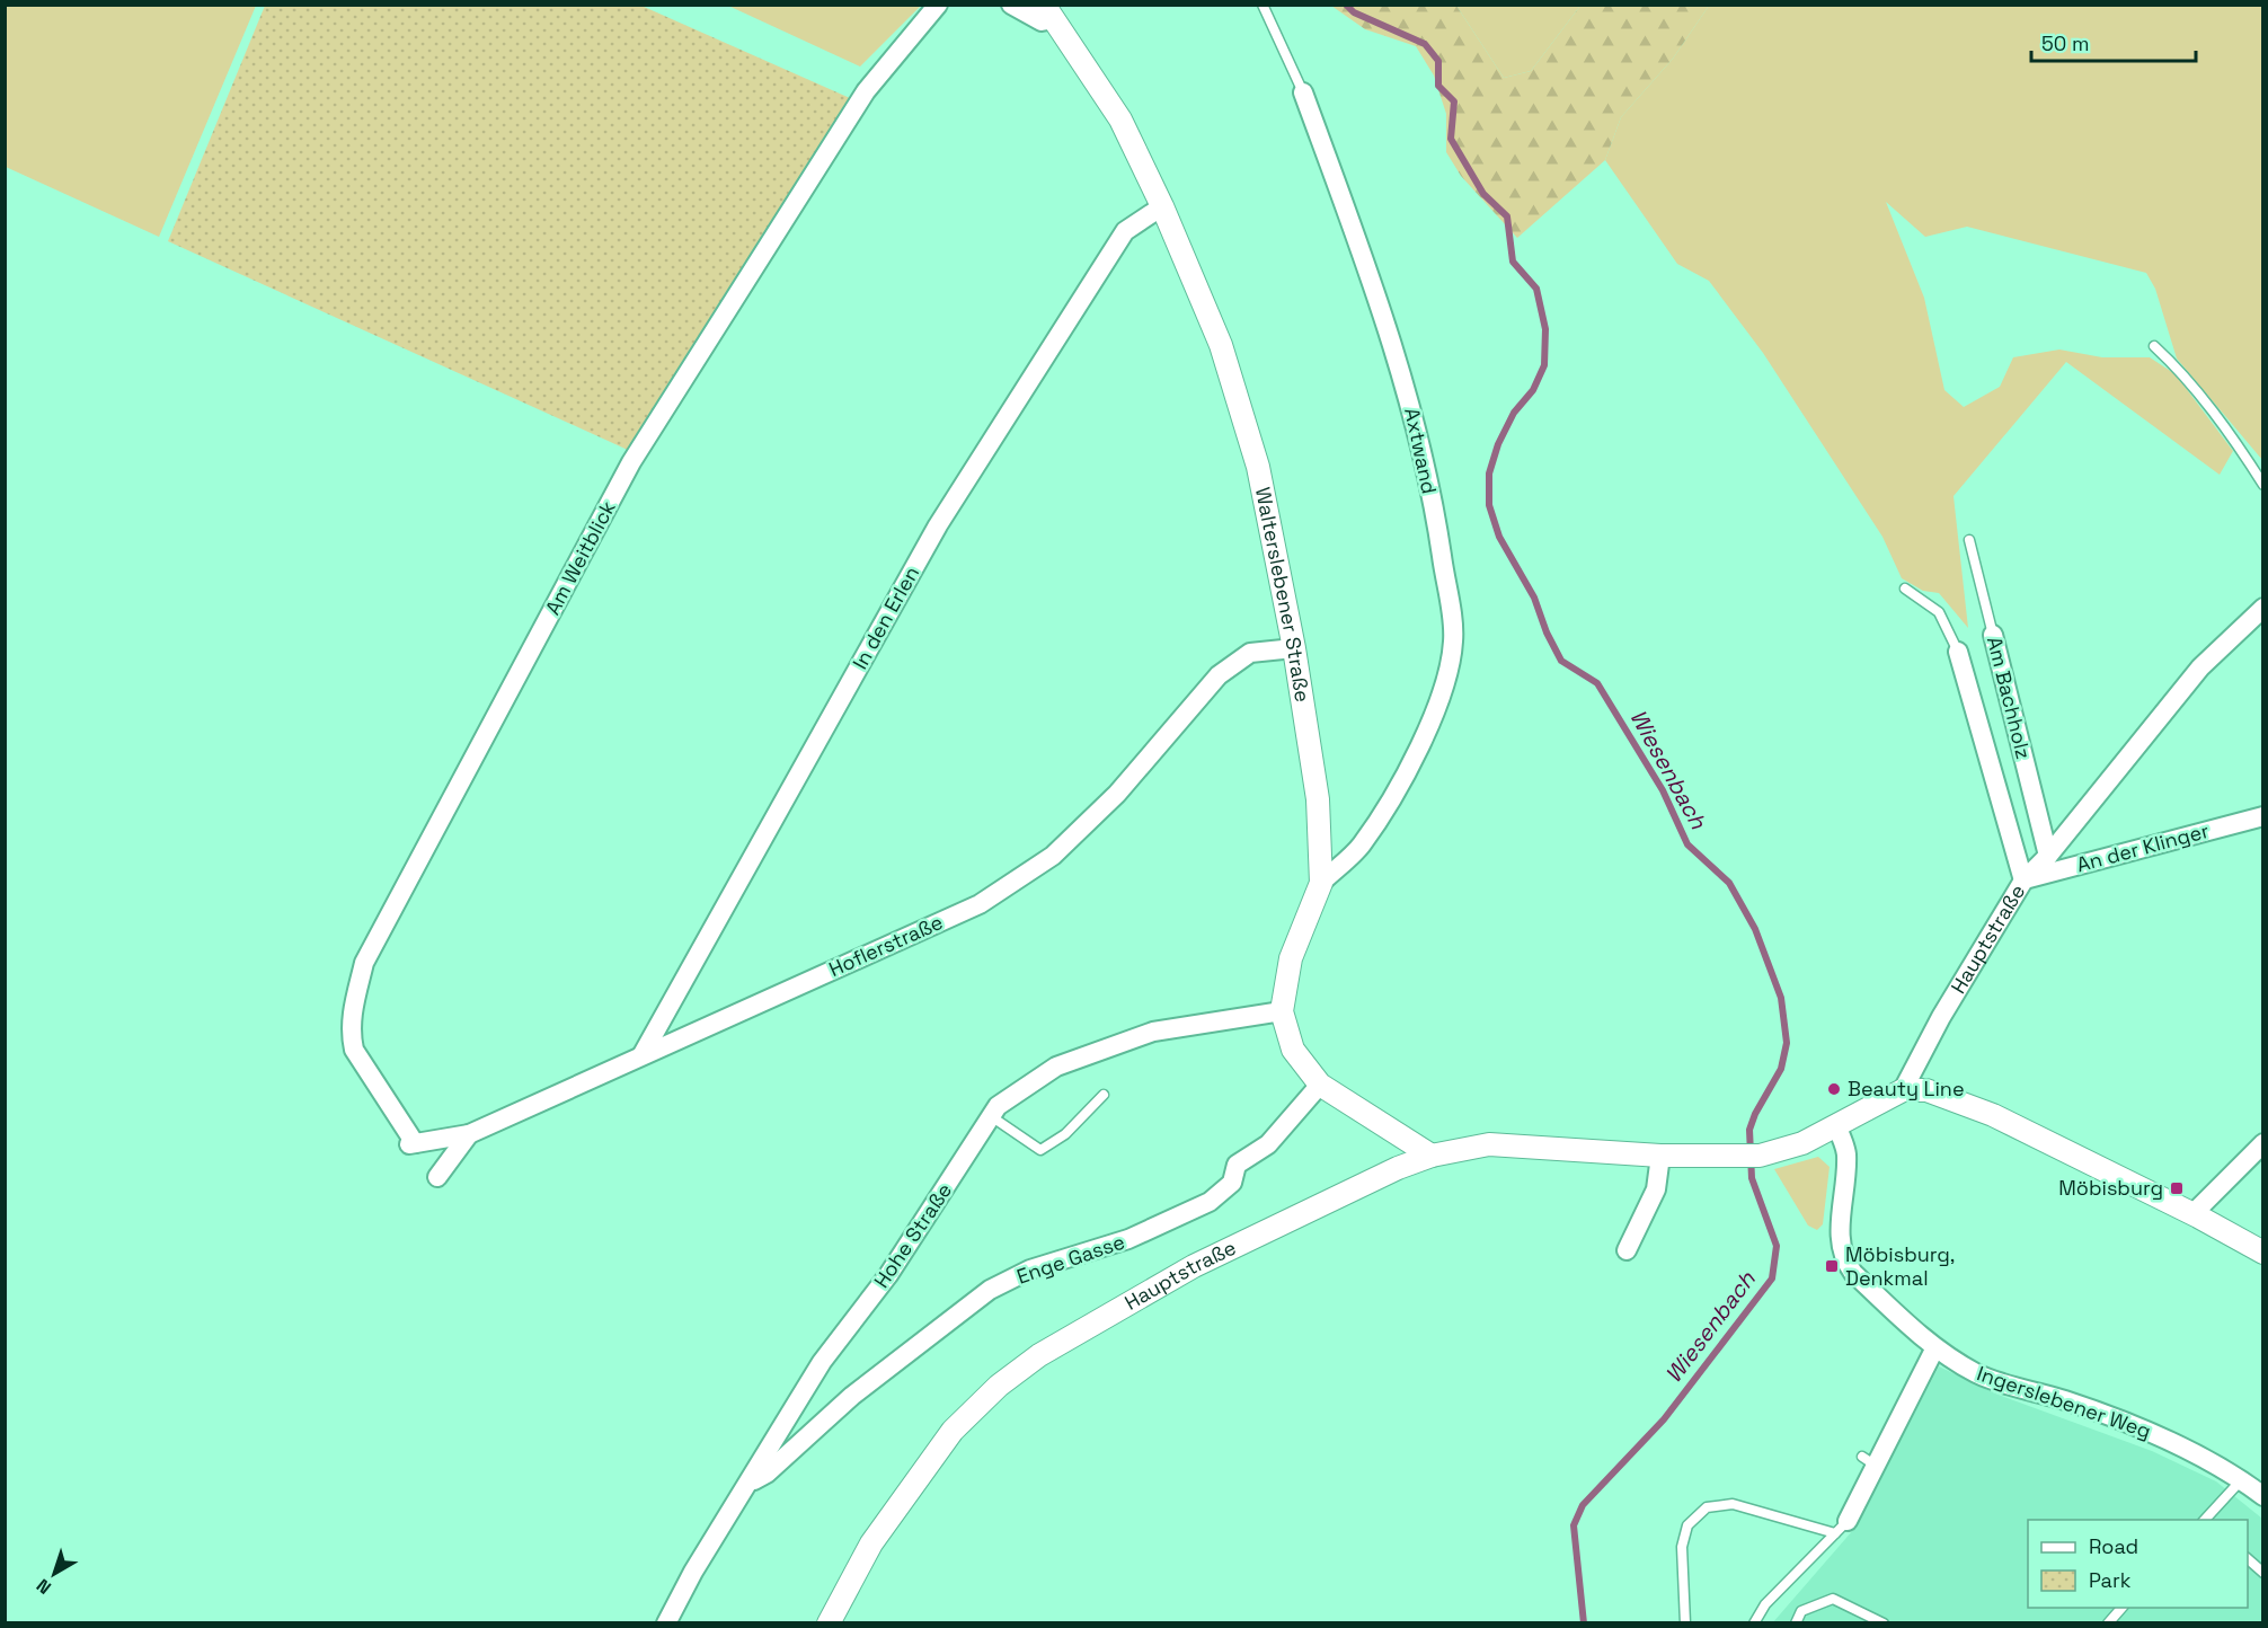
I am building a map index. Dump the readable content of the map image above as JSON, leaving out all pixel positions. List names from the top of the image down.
{
  "streets": {
    "street": [
      "Axtwand",
      "Am Weitblick",
      "Walterslebener Straße",
      "In den Erlen",
      "Am Bachholz",
      "An der Klinger",
      "Hauptstraße",
      "Hoflerstraße",
      "Hohe Straße",
      "Enge Gasse",
      "Ingerslebener Weg"
    ]
  },
  "crossings": [
    ["Axtwand", "Walterslebener Straße"],
    ["Am Weitblick", "Hoflerstraße"],
    ["Walterslebener Straße", "In den Erlen"],
    ["Walterslebener Straße", "Hauptstraße"],
    ["Walterslebener Straße", "Hoflerstraße"],
    ["Walterslebener Straße", "Hohe Straße"],
    ["Walterslebener Straße", "Enge Gasse"],
    ["In den Erlen", "Hoflerstraße"],
    ["Am Bachholz", "An der Klinger"],
    ["Am Bachholz", "Hauptstraße"],
    ["An der Klinger", "Hauptstraße"],
    ["Hauptstraße", "Ingerslebener Weg"],
    ["Hohe Straße", "Enge Gasse"]
  ],
  "water": ["Wiesenbach"],
  "places": {
    "other": ["Beauty Line"],
    "transit": ["Möbisburg", "Möbisburg, Denkmal"]
  },
  "legend": ["Road", "Park"],
  "scale_bar": "50 m",
  "north": "bottom left"
}
